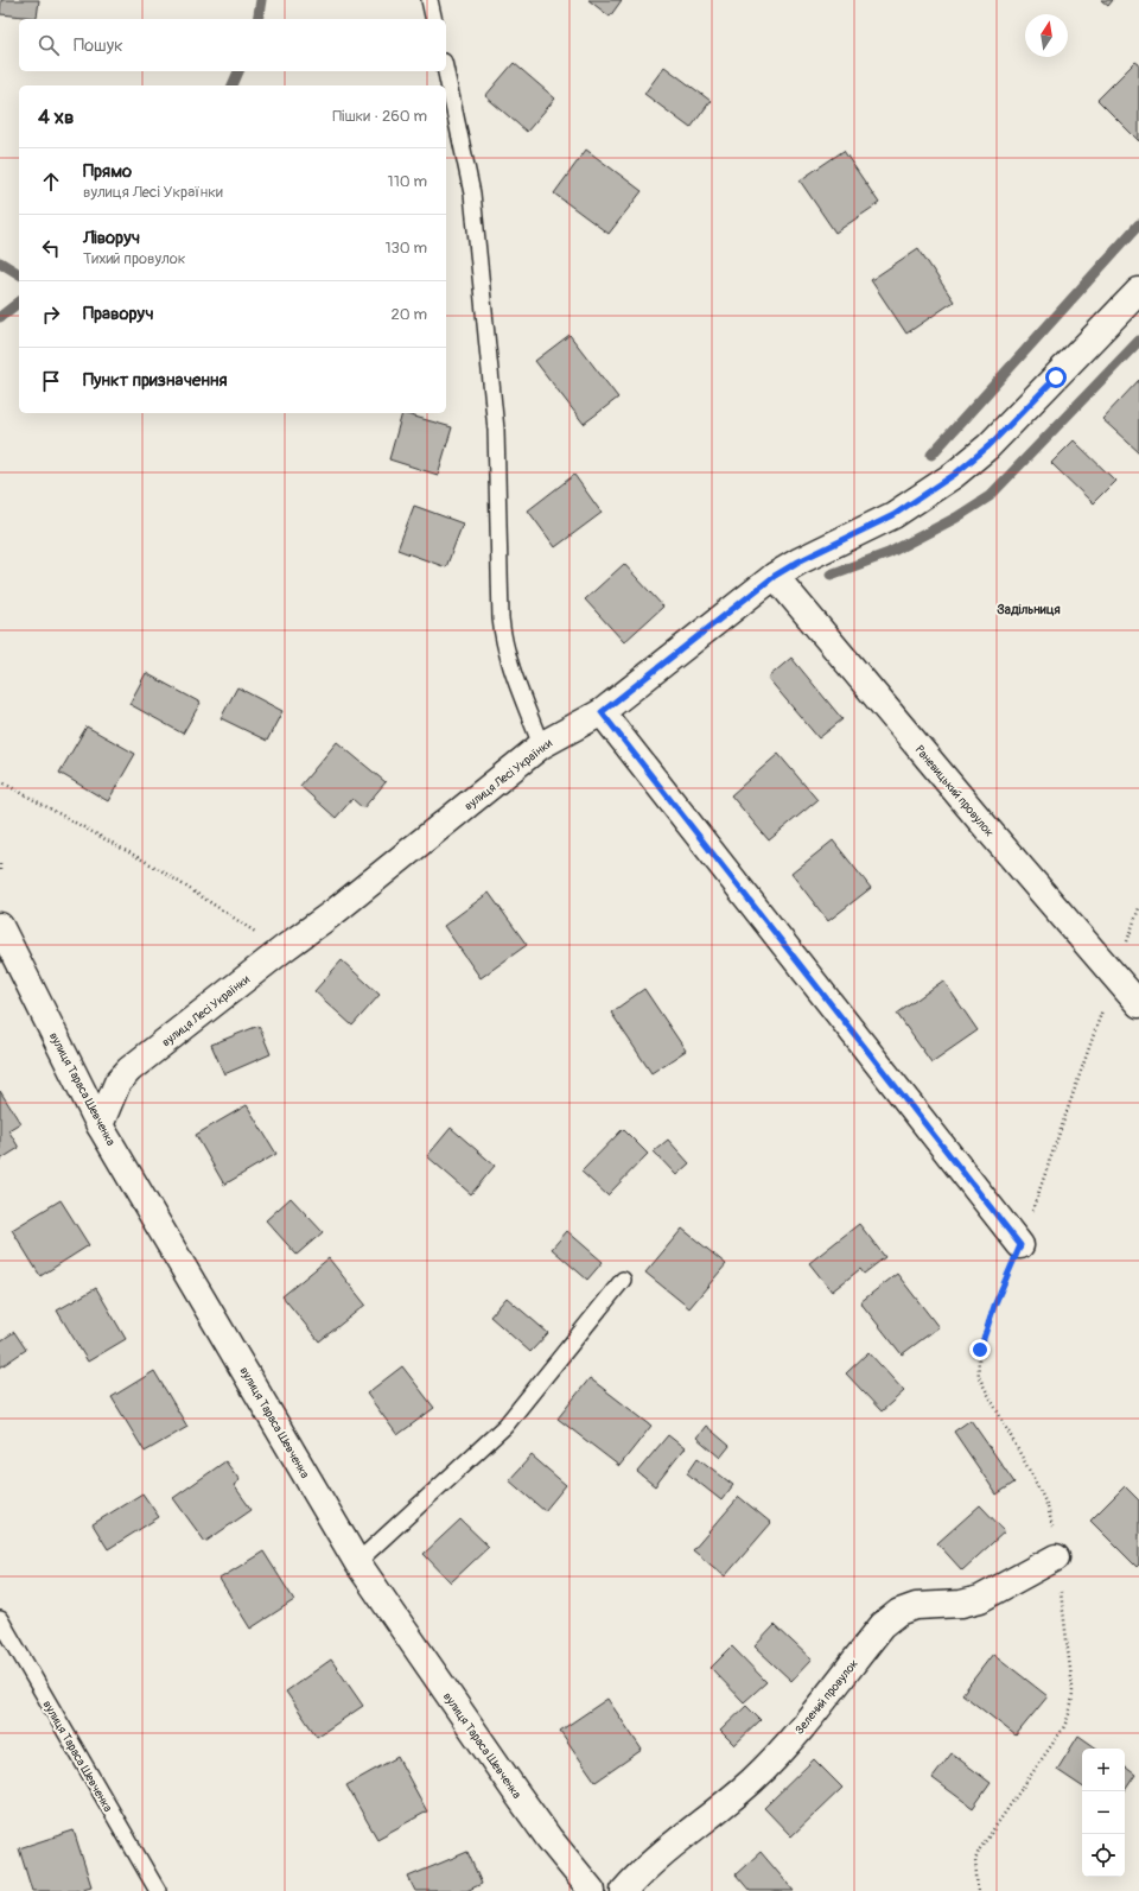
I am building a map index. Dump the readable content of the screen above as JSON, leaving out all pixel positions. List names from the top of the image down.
{
  "streets": {
    "street": [
      "вулиця Лесі Українки",
      "Раневицький провулок",
      "вулиця Тараса Шевченка",
      "Зелений провулок"
    ]
  },
  "crossings": [
    ["вулиця Лесі Українки", "Раневицький провулок"],
    ["вулиця Лесі Українки", "вулиця Тараса Шевченка"]
  ],
  "districts": ["Задільниця"],
  "north": "top",
  "page": {
    "search": "Пошук",
    "heading": ["4 хв", "Пішки · 260 m"],
    "list": [
      ["Прямо", "вулиця Лесі Українки", "110 m"],
      ["Ліворуч", "Тихий провулок", "130 m"],
      ["Праворуч", "20 m"],
      "Пункт призначення"
    ],
    "map_buttons": ["+", "−"]
  }
}
